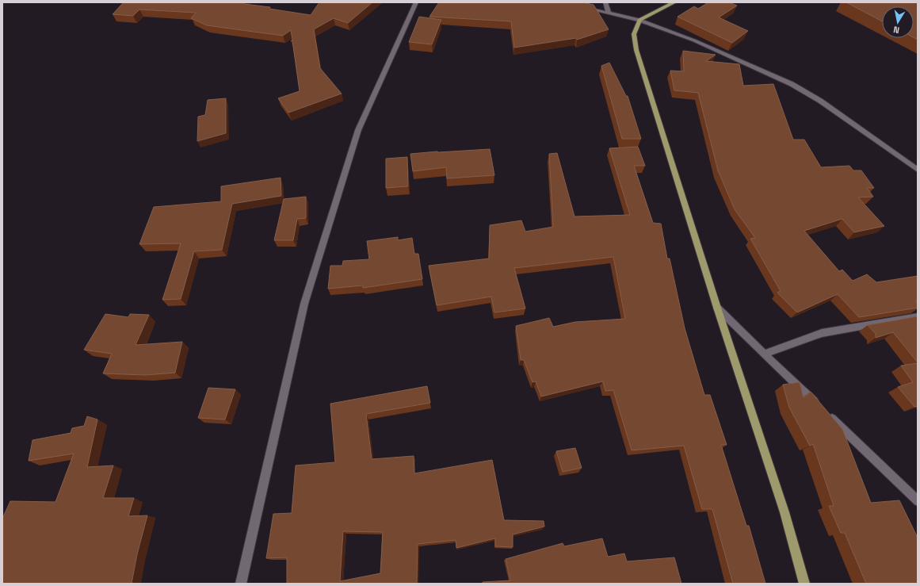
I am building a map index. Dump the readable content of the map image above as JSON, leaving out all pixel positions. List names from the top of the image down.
{
  "north": "bottom"
}
